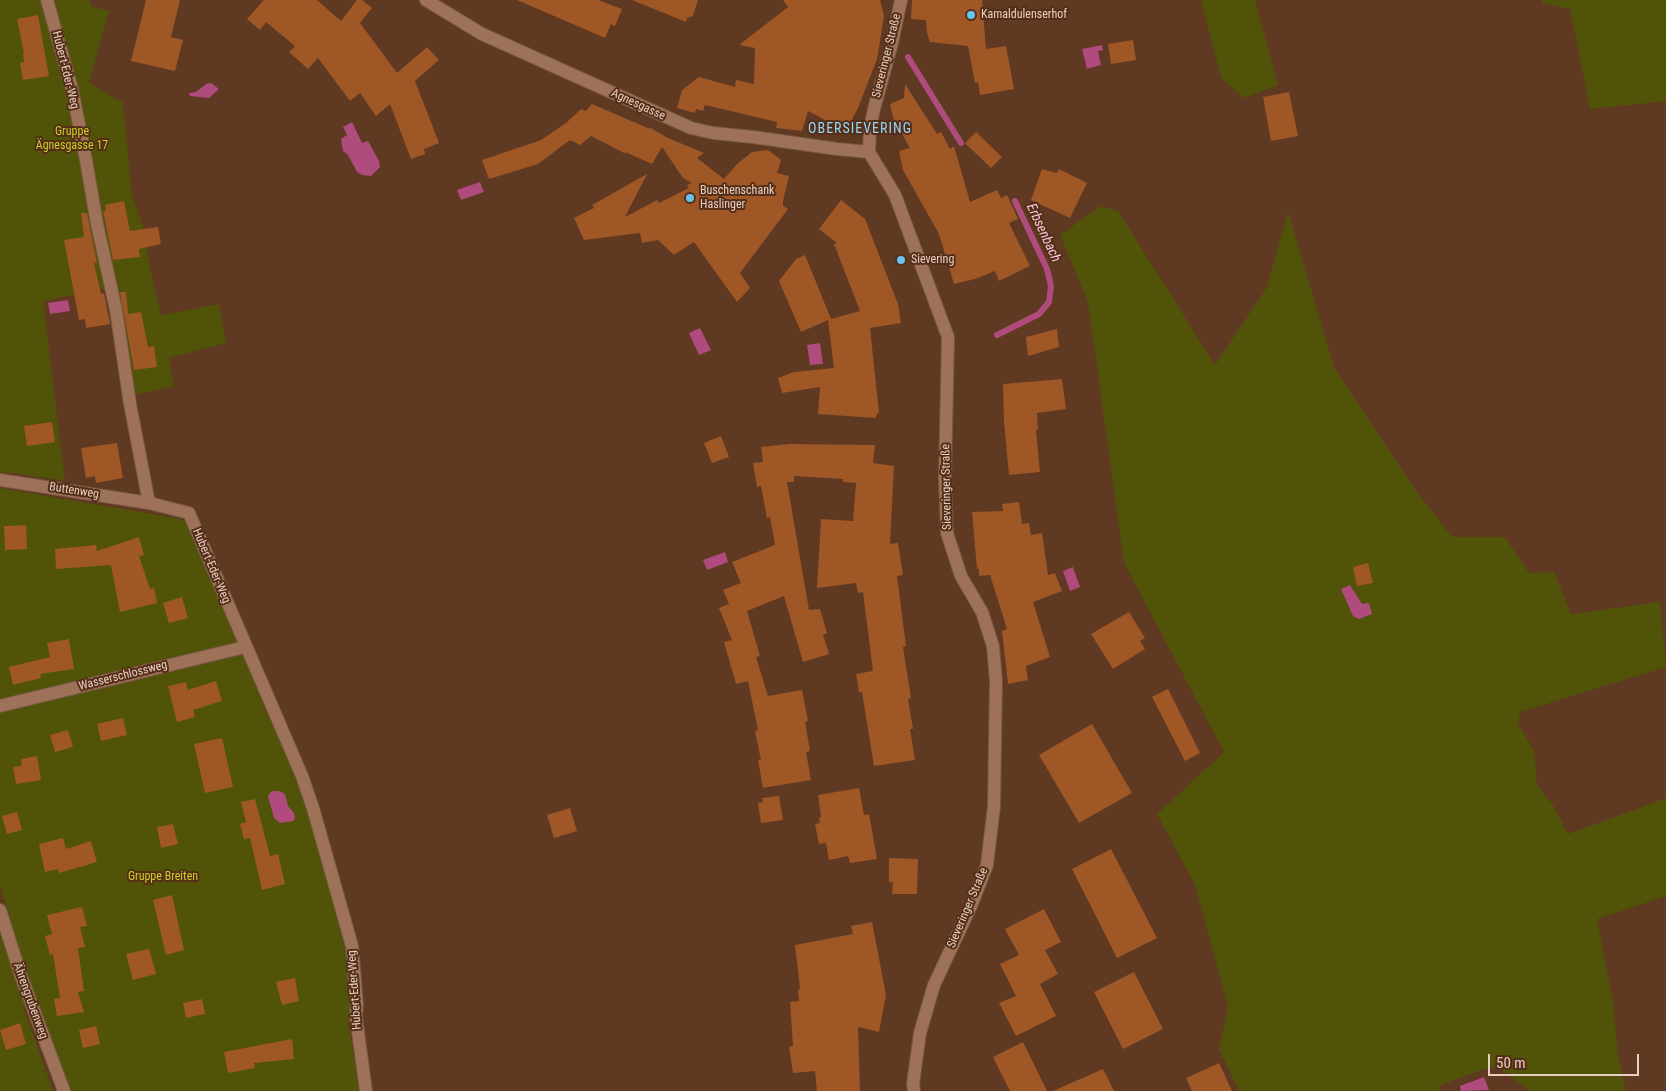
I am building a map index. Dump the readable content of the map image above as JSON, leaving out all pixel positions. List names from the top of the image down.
{
  "streets": {
    "street": [
      "Sieveringer Straße",
      "Hubert-Eder-Weg",
      "Agnesgasse",
      "Buttenweg",
      "Wasserschlossweg",
      "Ährengrubenweg"
    ]
  },
  "crossings": [
    ["Sieveringer Straße", "Agnesgasse"],
    ["Hubert-Eder-Weg", "Buttenweg"],
    ["Hubert-Eder-Weg", "Wasserschlossweg"]
  ],
  "districts": ["OBERSIEVERING"],
  "water": ["Erbsenbach"],
  "parks": ["Gruppe Ägnesgasse 17", "Gruppe Breiten"],
  "places": ["Kamaldulenserhof", "Buschenschank Haslinger", "Sievering"],
  "scale_bar": "50 m"
}
